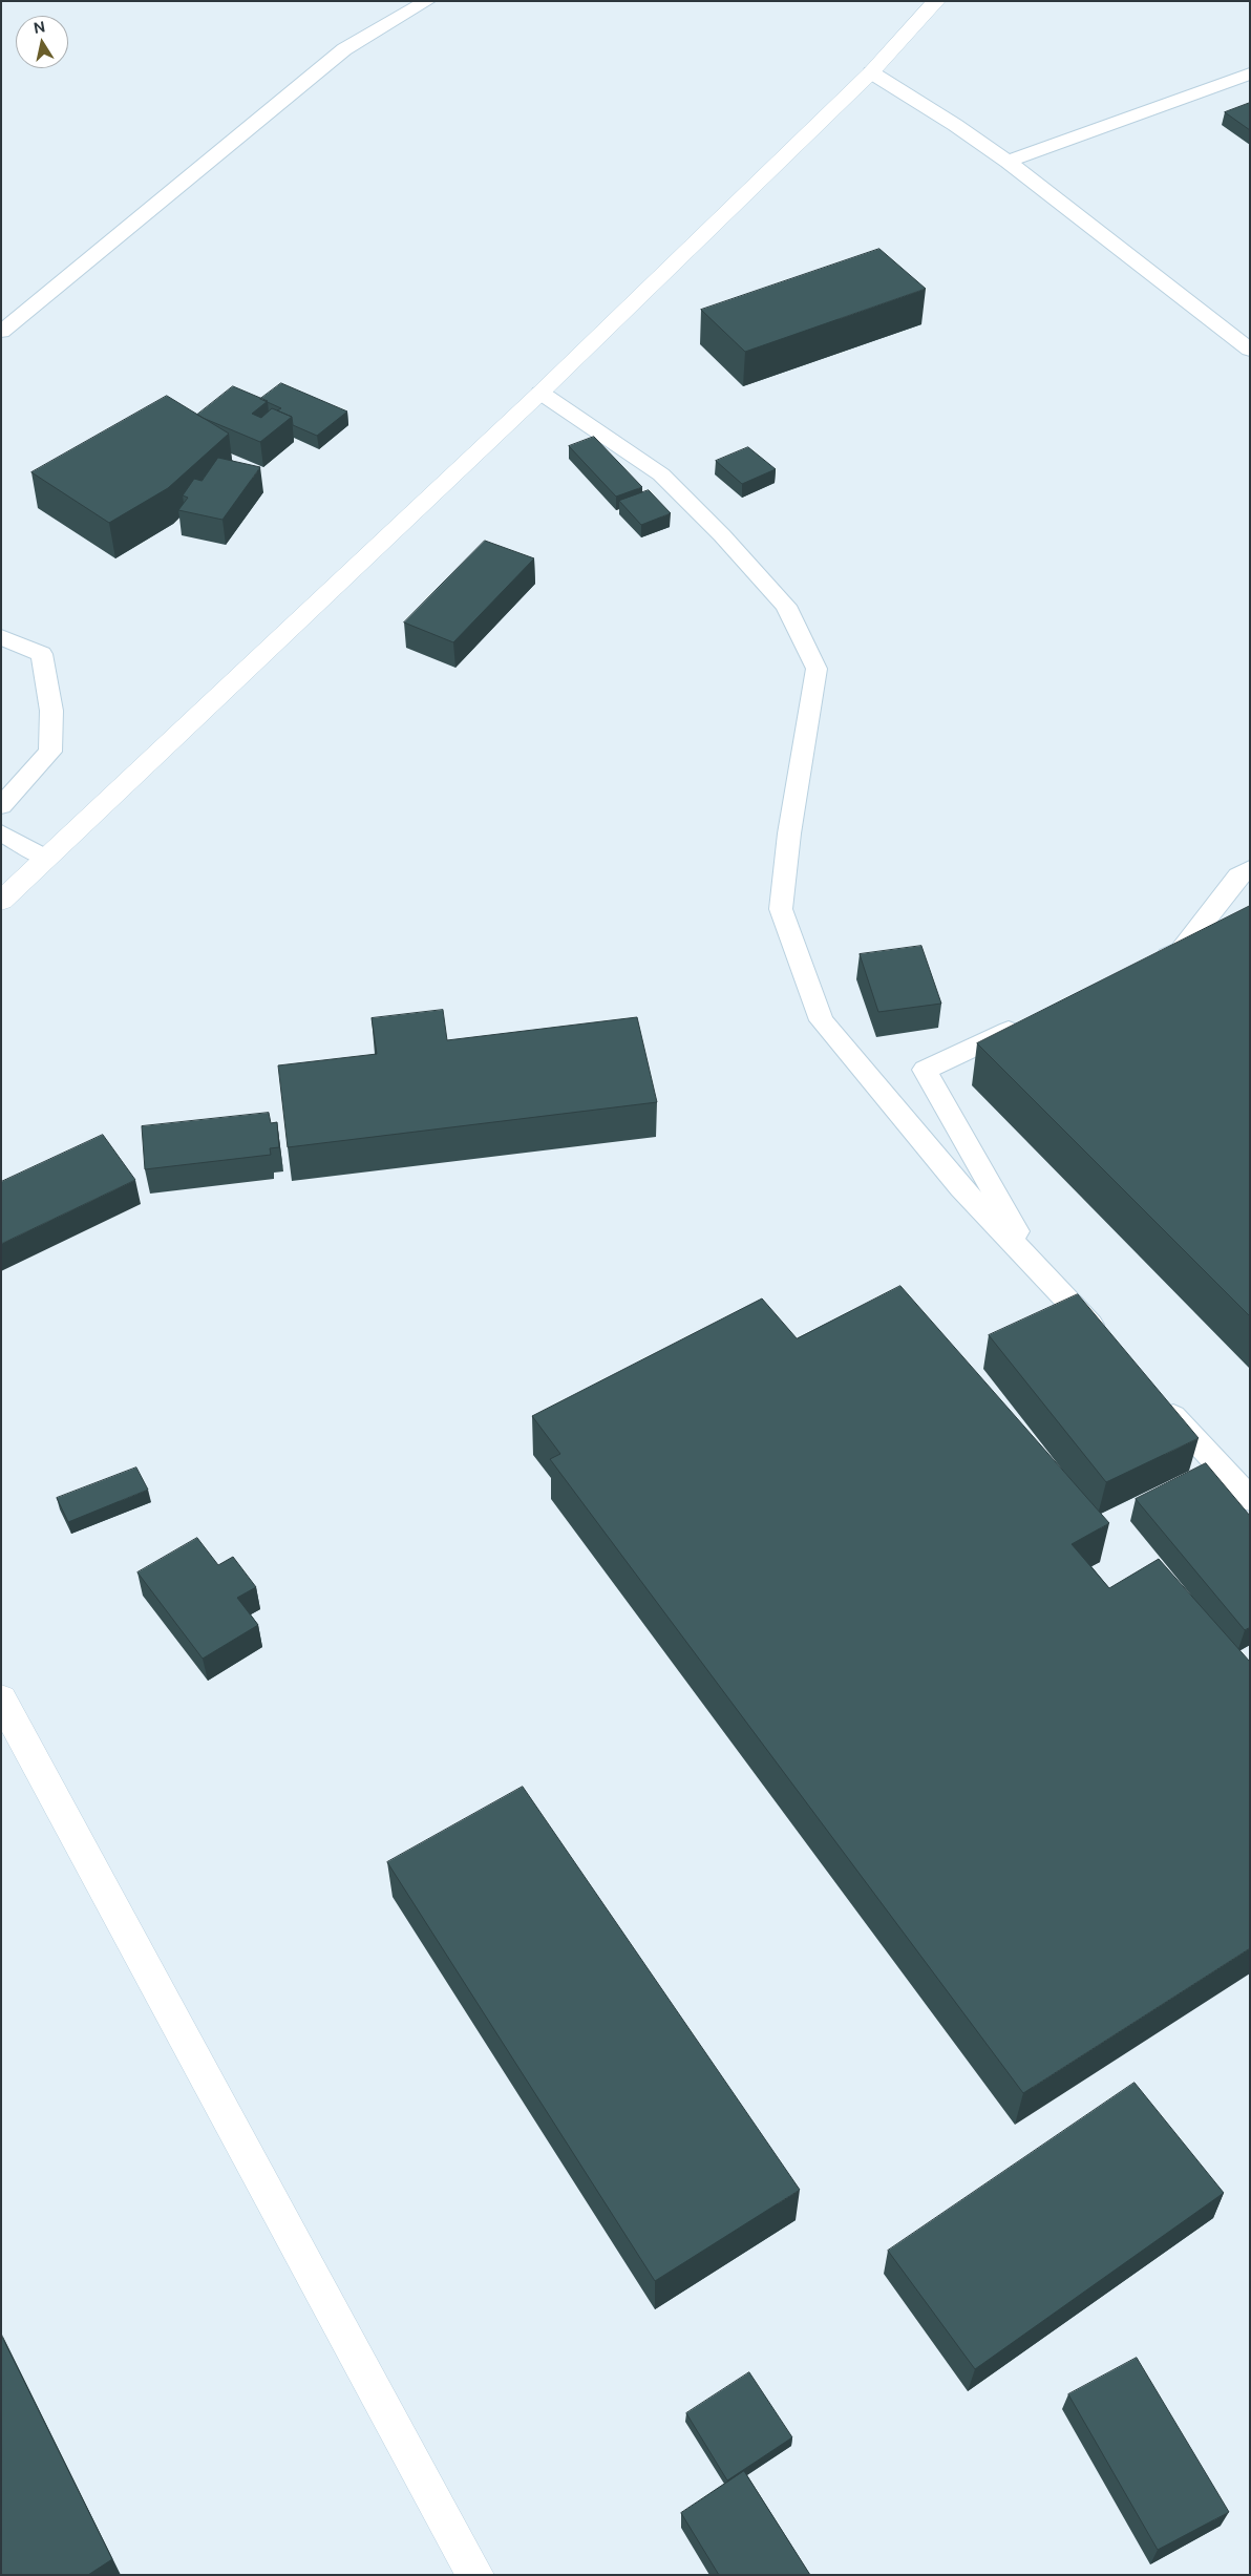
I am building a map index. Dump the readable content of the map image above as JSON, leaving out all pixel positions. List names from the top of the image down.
{
  "north": "top"
}
